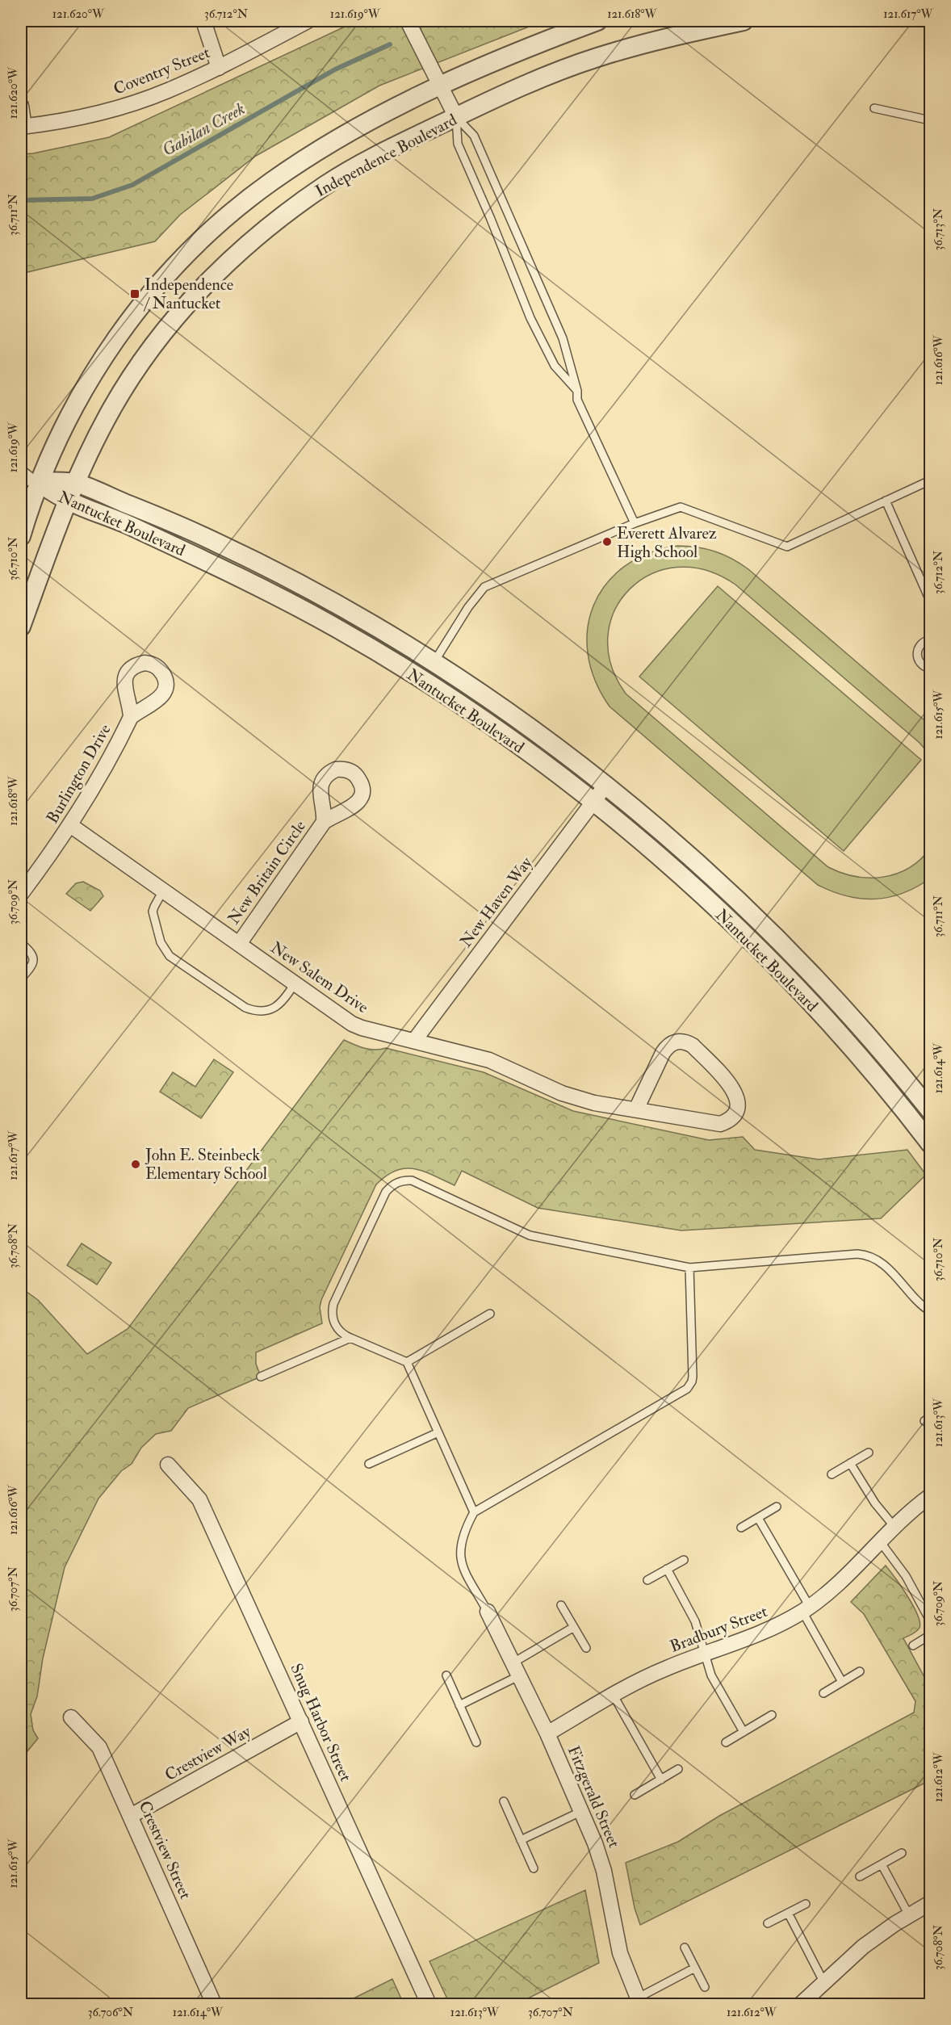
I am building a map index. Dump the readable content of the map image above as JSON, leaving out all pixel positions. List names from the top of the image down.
{
  "streets": {
    "street": [
      "Coventry Street",
      "Independence Boulevard",
      "Nantucket Boulevard",
      "Burlington Drive",
      "New Britain Circle",
      "New Haven Way",
      "New Salem Drive",
      "Bradbury Street",
      "Snug Harbor Street",
      "Crestview Way",
      "Fitzgerald Street",
      "Crestview Street"
    ]
  },
  "crossings": [
    ["Independence Boulevard", "Nantucket Boulevard"],
    ["Nantucket Boulevard", "New Haven Way"],
    ["Burlington Drive", "New Salem Drive"],
    ["New Britain Circle", "New Salem Drive"],
    ["New Haven Way", "New Salem Drive"],
    ["Bradbury Street", "Fitzgerald Street"],
    ["Snug Harbor Street", "Crestview Way"],
    ["Crestview Way", "Crestview Street"]
  ],
  "water": ["Gabilan Creek"],
  "places": {
    "transit": ["Independence / Nantucket"],
    "other": ["Everett Alvarez High School", "John E. Steinbeck Elementary School"]
  },
  "coordinates": [
    "121.620°W",
    "36.712°N",
    "121.619°W",
    "121.618°W",
    "121.617°W",
    "36.711°N",
    "36.713°N",
    "121.616°W",
    "36.710°N",
    "121.615°W",
    "36.709°N",
    "121.614°W",
    "36.708°N",
    "121.613°W",
    "36.707°N",
    "121.612°W",
    "36.706°N"
  ]
}
